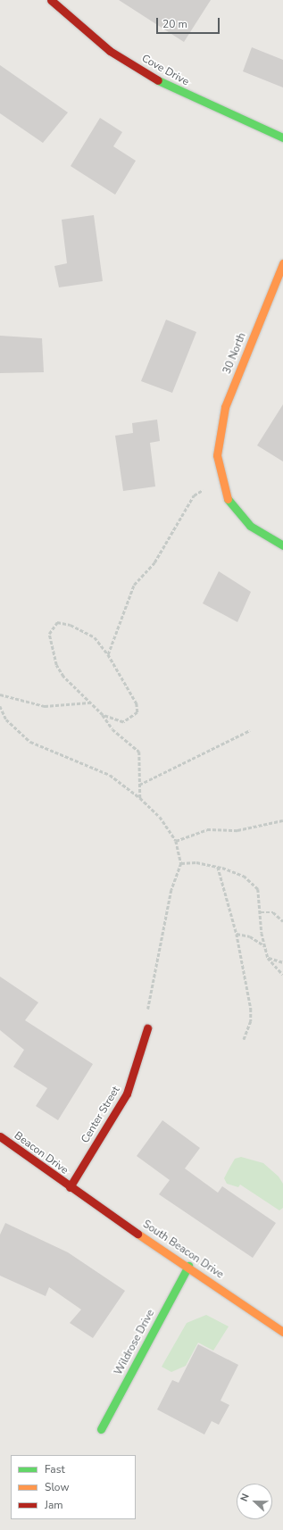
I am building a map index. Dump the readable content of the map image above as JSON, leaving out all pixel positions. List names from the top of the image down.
{
  "streets": {
    "street": [
      "Cove Drive",
      "30 North",
      "Center Street",
      "Beacon Drive",
      "South Beacon Drive",
      "Wildrose Drive"
    ]
  },
  "crossings": [
    ["Center Street", "Beacon Drive"],
    ["Center Street", "South Beacon Drive"],
    ["Beacon Drive", "South Beacon Drive"],
    ["South Beacon Drive", "Wildrose Drive"]
  ],
  "legend": ["Fast", "Slow", "Jam"],
  "scale_bar": "20 m",
  "north": "left"
}
